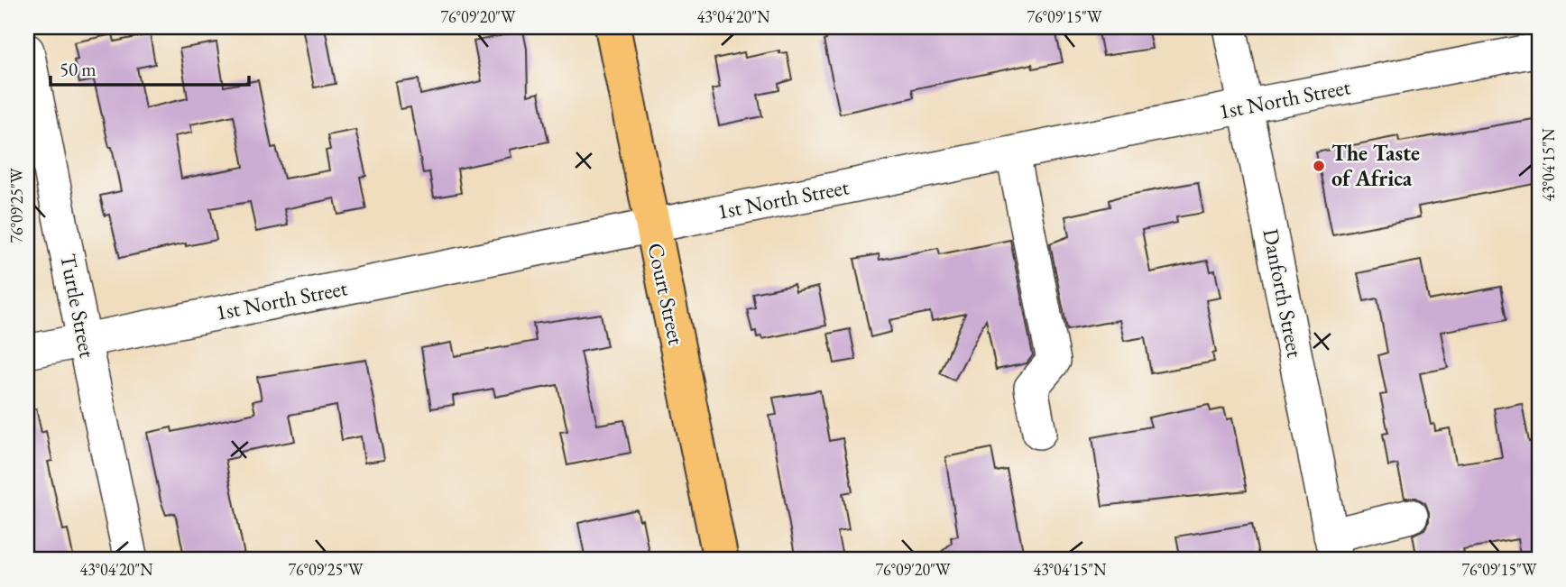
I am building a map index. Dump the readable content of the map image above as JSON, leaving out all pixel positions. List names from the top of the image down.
{
  "streets": {
    "main road": ["Court Street"],
    "street": ["1st North Street", "Danforth Street", "Turtle Street"]
  },
  "crossings": [
    ["1st North Street", "Danforth Street"],
    ["1st North Street", "Court Street"],
    ["1st North Street", "Turtle Street"]
  ],
  "places": ["The Taste of Africa"],
  "scale_bar": "50 m",
  "coordinates": [
    "76°09'20\"W",
    "43°04'20\"N",
    "76°09'15\"W",
    "43°04'15\"N",
    "76°09'25\"W"
  ]
}
